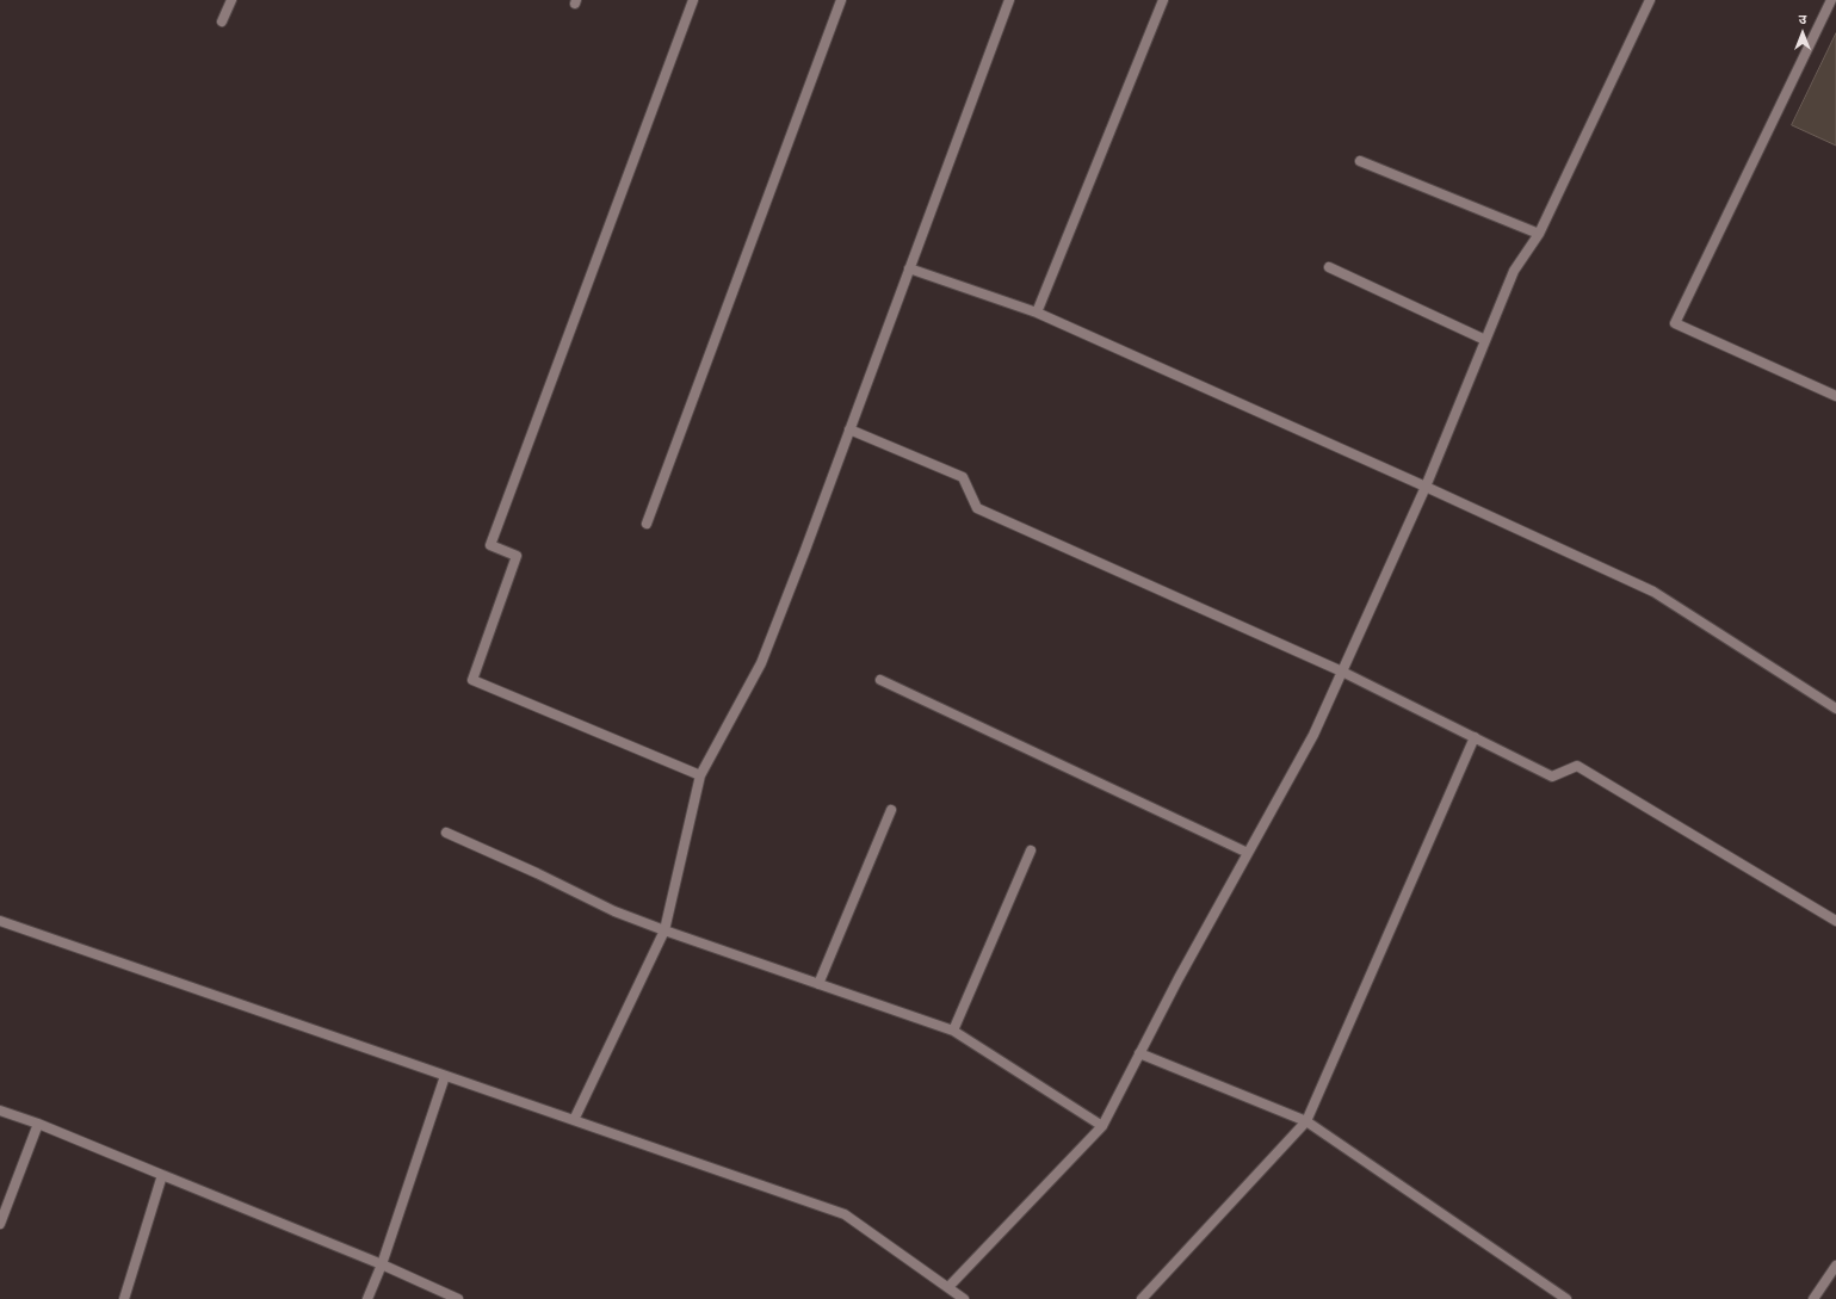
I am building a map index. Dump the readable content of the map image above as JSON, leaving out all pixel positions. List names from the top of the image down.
{
  "north": "top"
}
